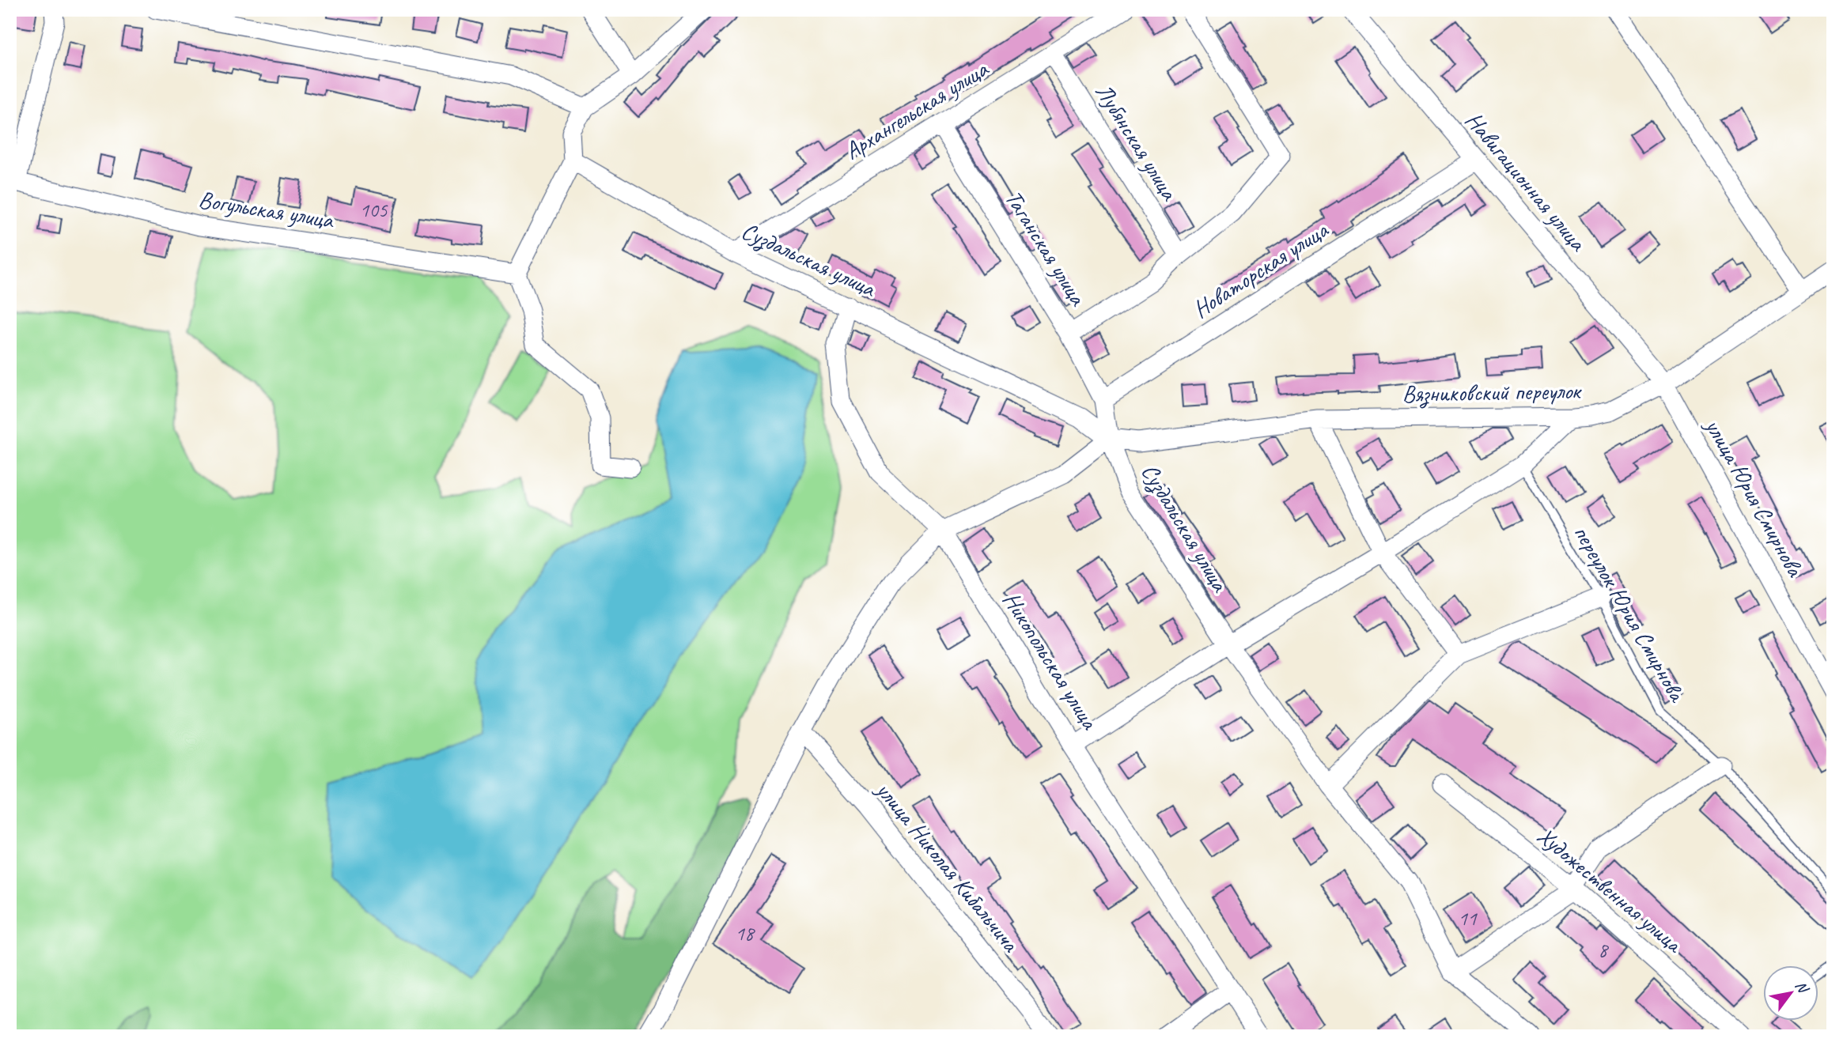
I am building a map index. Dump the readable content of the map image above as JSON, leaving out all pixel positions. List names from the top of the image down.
{
  "streets": {
    "street": [
      "Архангельская улица",
      "Лубянская улица",
      "Навигационная улица",
      "Вогульская улица",
      "Таганская улица",
      "Суздальская улица",
      "Новаторская улица",
      "Вязниковский переулок",
      "улица Юрия Смирнова",
      "Никопольская улица",
      "улица Николая Кибальчича",
      "Художественная улица"
    ],
    "lane": ["переулок Юрия Смирнова"]
  },
  "crossings": [
    ["Архангельская улица", "Лубянская улица"],
    ["Архангельская улица", "Таганская улица"],
    ["Архангельская улица", "Суздальская улица"],
    ["Навигационная улица", "Новаторская улица"],
    ["Навигационная улица", "Вязниковский переулок"],
    ["Навигационная улица", "улица Юрия Смирнова"],
    ["Таганская улица", "Новаторская улица"],
    ["Суздальская улица", "Вязниковский переулок"],
    ["Суздальская улица", "Никопольская улица"],
    ["Вязниковский переулок", "улица Юрия Смирнова"]
  ],
  "house_numbers": [
    "105",
    "11",
    "18",
    "8"
  ],
  "north": "top right"
}
